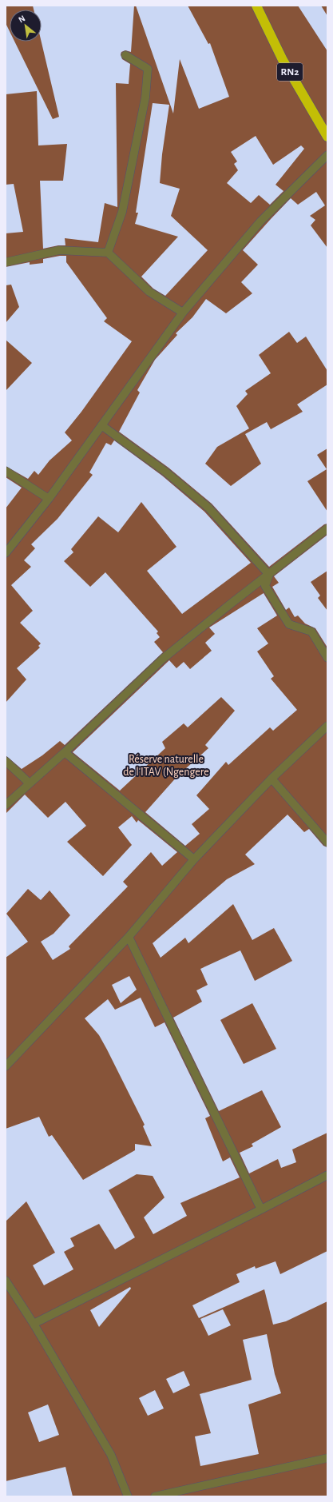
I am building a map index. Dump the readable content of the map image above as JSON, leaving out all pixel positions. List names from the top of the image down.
{
  "streets": {
    "highway": ["RN2"]
  },
  "parks": ["Réserve naturelle de l'ITAV (Ngengere"],
  "north": "top left"
}
